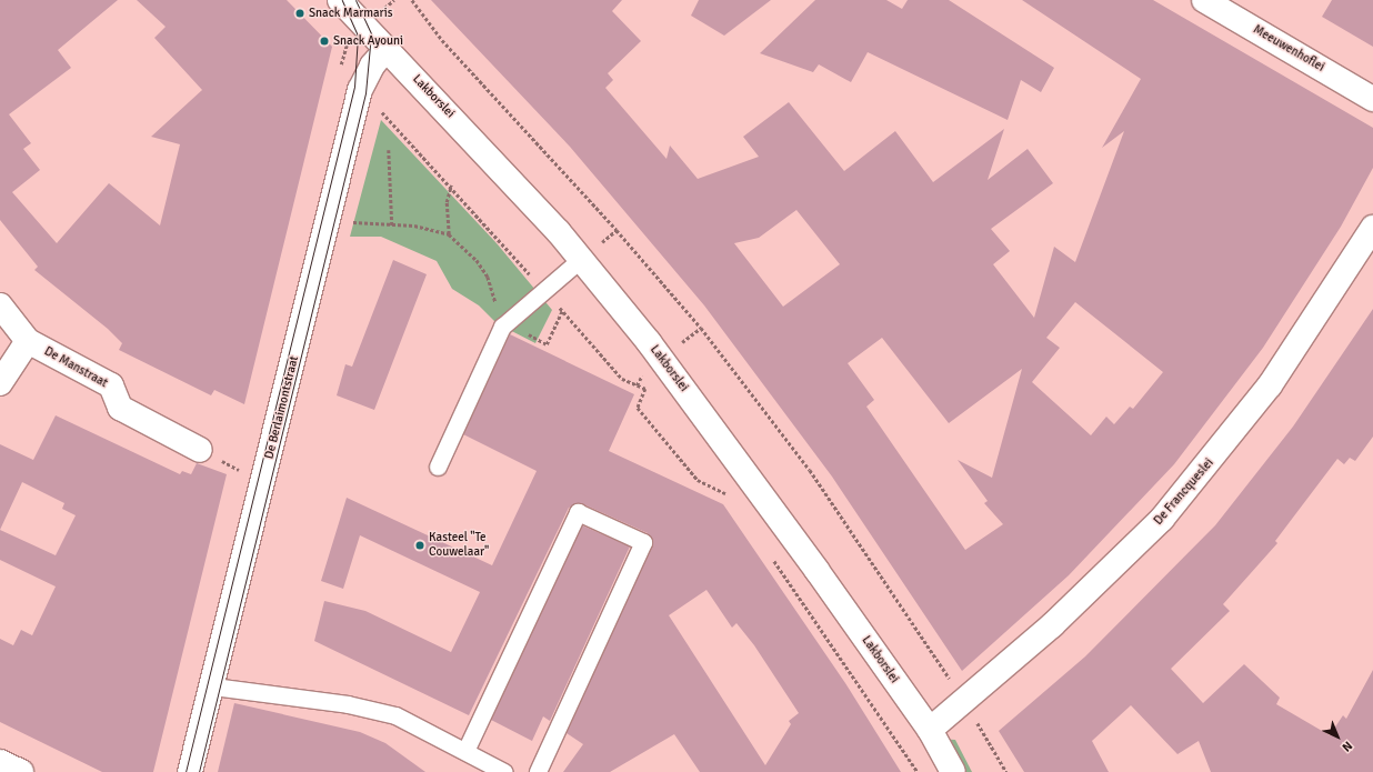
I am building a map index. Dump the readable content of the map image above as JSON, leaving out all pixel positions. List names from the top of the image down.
{
  "streets": {
    "street": [
      "Meeuwenhoflei",
      "Lakborslei",
      "De Manstraat",
      "De Berlaimontstraat",
      "De Francqueslei"
    ]
  },
  "crossings": [
    ["Lakborslei", "De Berlaimontstraat"],
    ["Lakborslei", "De Francqueslei"]
  ],
  "places": ["Snack Marmaris", "Snack Ayouni", "Kasteel \"Te Couwelaar\""],
  "north": "bottom right"
}
